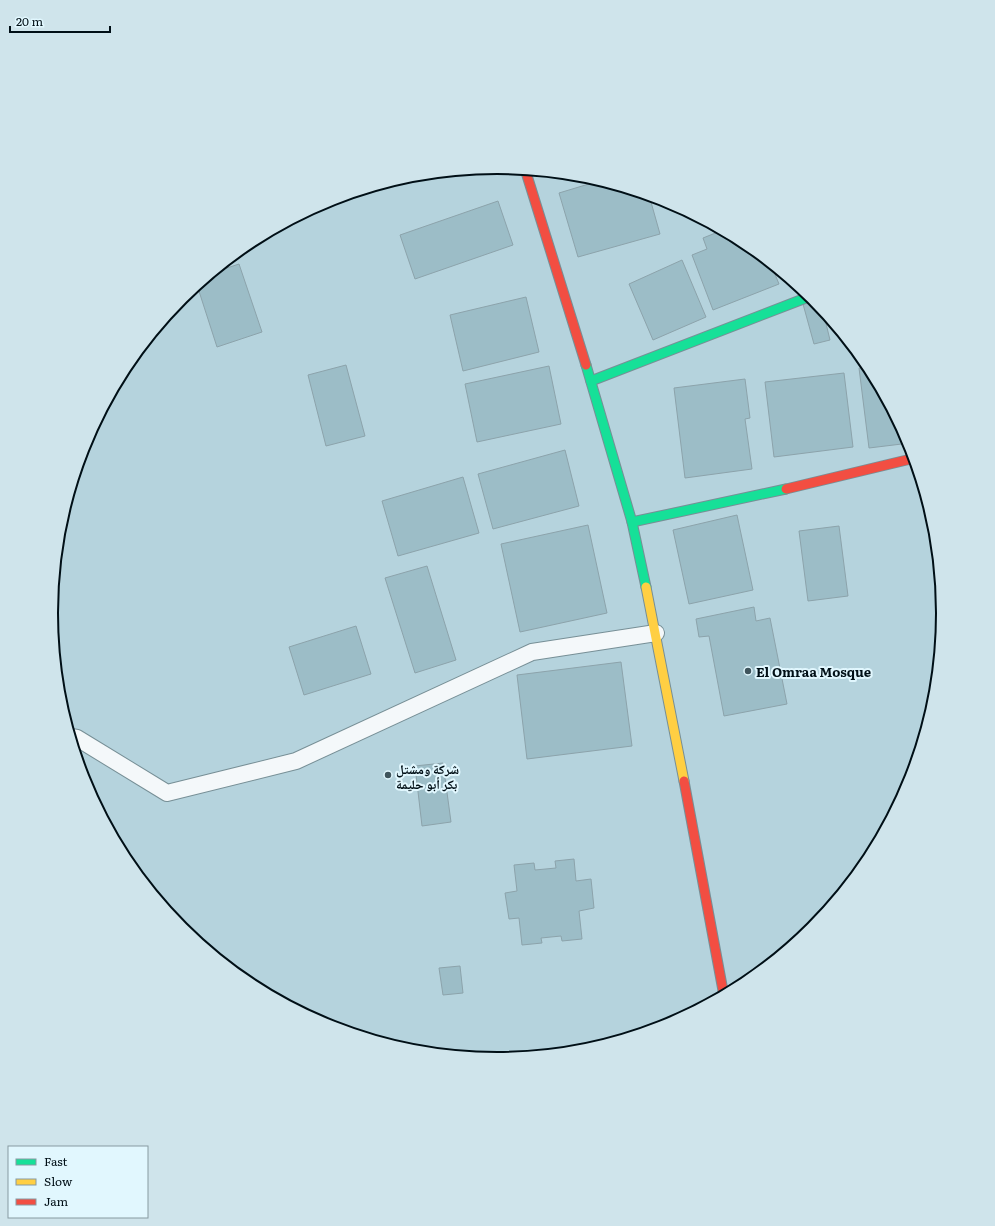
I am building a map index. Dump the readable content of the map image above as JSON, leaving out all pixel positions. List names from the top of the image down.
{
  "places": ["El Omraa Mosque", "شركة ومشتل بكر أبو حليمة"],
  "legend": ["Fast", "Slow", "Jam"],
  "scale_bar": "20 m"
}
